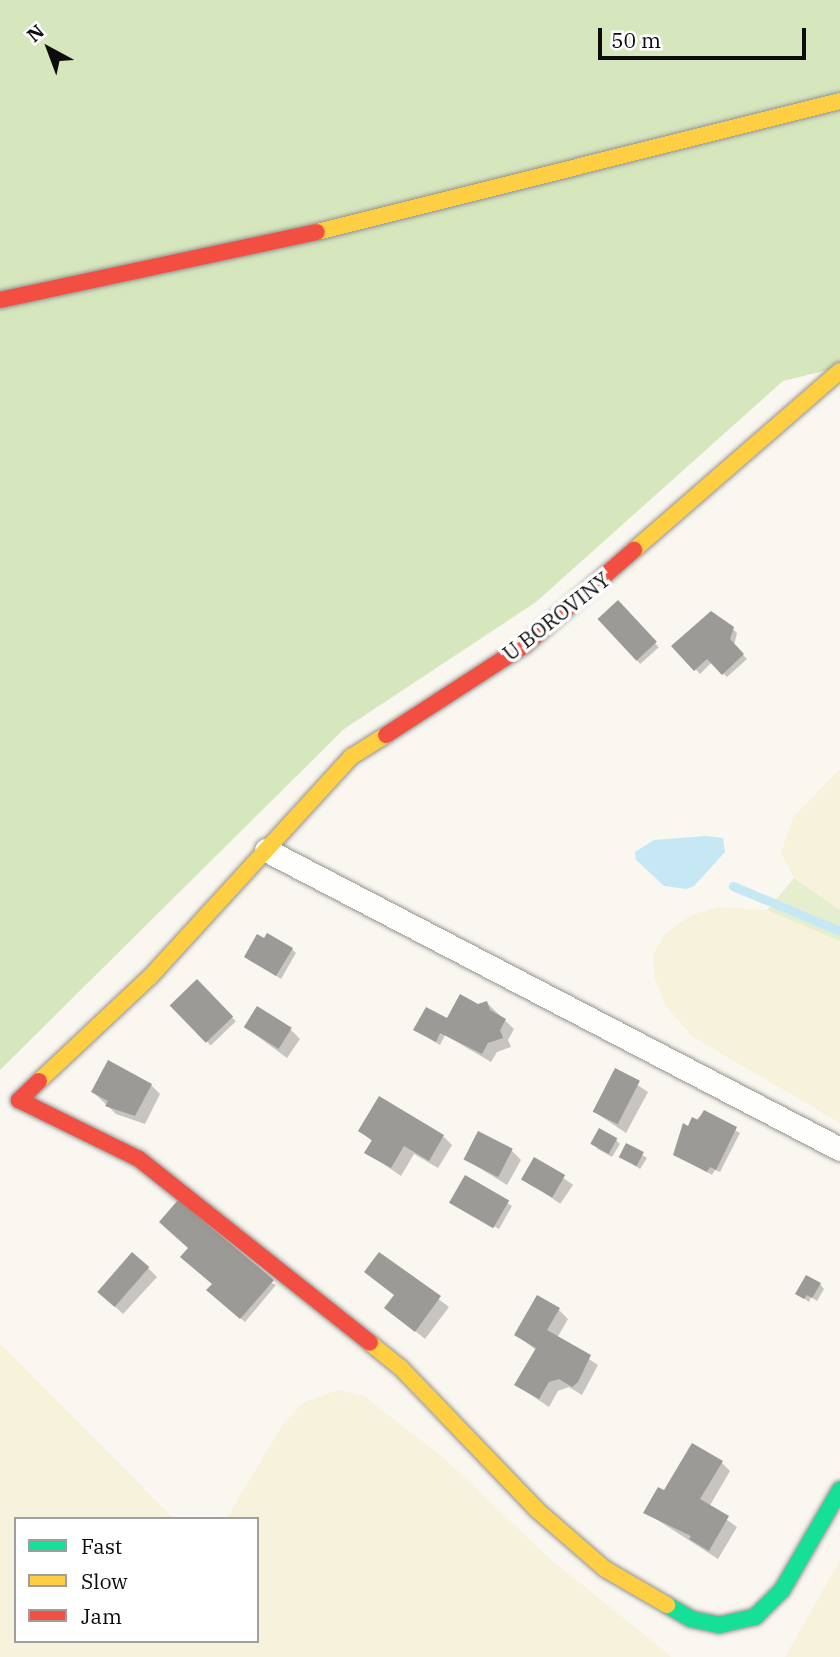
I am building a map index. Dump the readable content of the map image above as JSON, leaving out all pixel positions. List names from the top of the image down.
{
  "streets": {
    "street": ["U BOROVINY"]
  },
  "legend": ["Fast", "Slow", "Jam"],
  "scale_bar": "50 m",
  "north": "top left"
}
